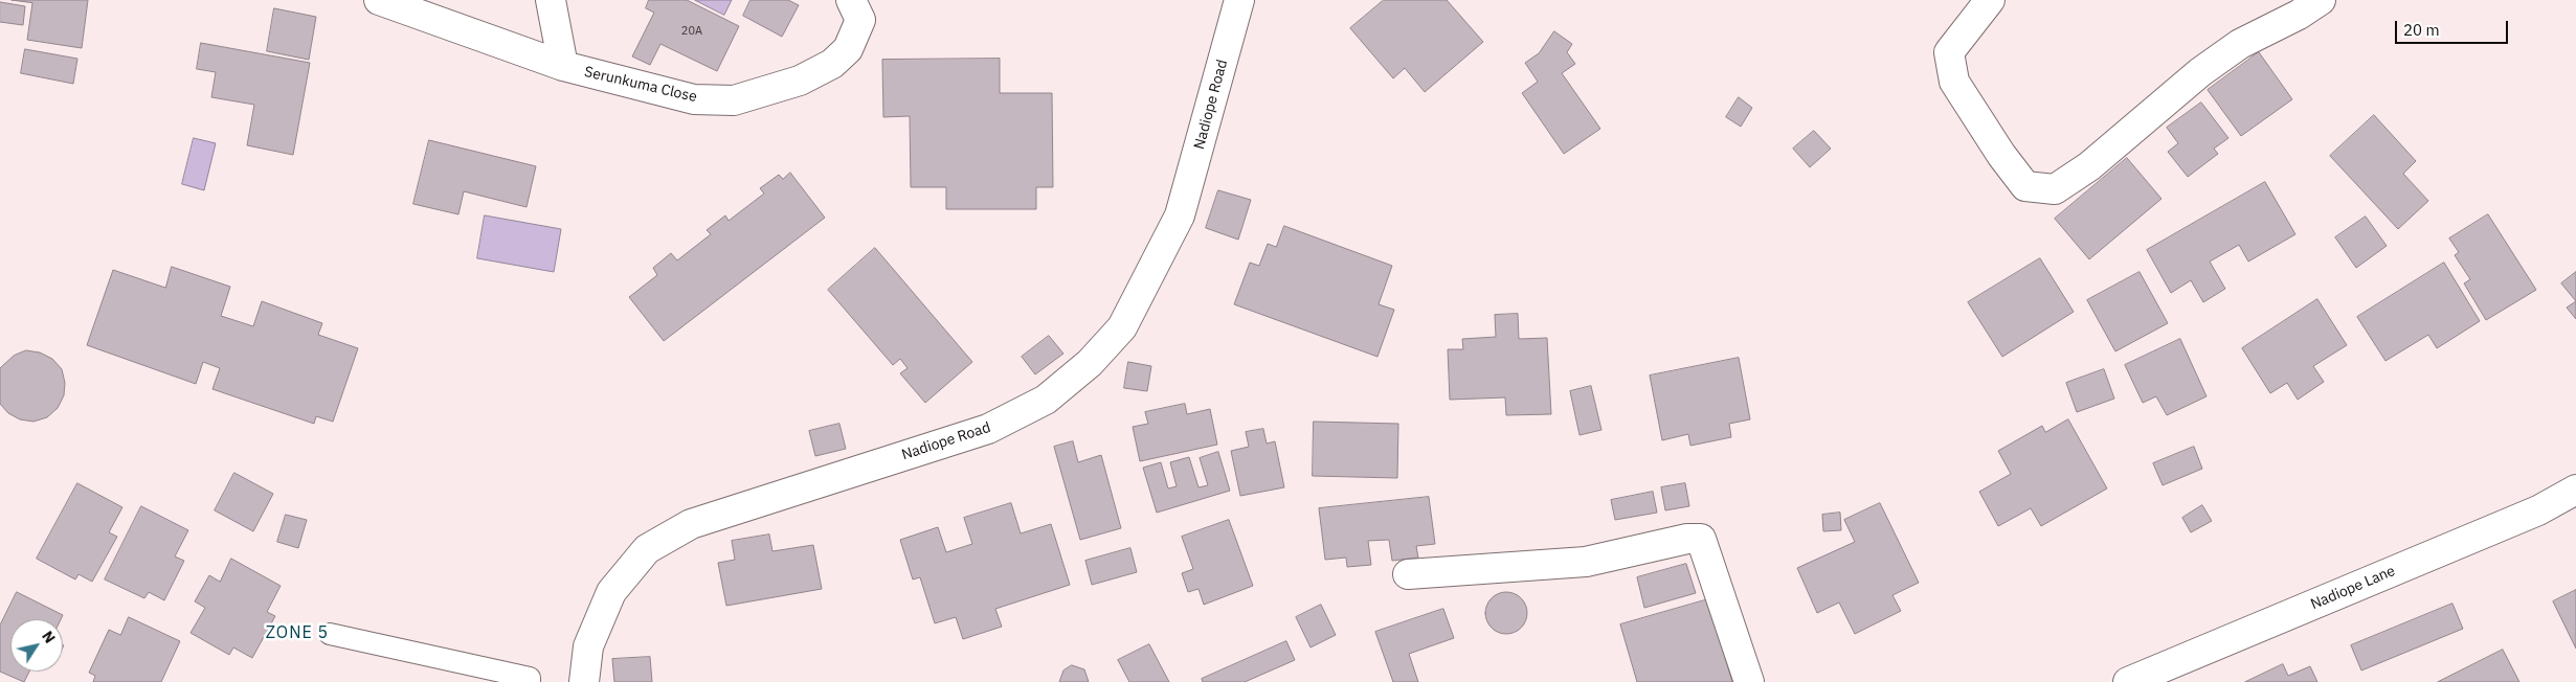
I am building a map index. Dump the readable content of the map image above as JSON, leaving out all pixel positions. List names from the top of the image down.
{
  "streets": {
    "street": ["Serunkuma Close", "Nadiope Road", "Nadiope Lane"]
  },
  "districts": ["ZONE 5"],
  "house_numbers": ["20A"],
  "scale_bar": "20 m",
  "north": "top right"
}
